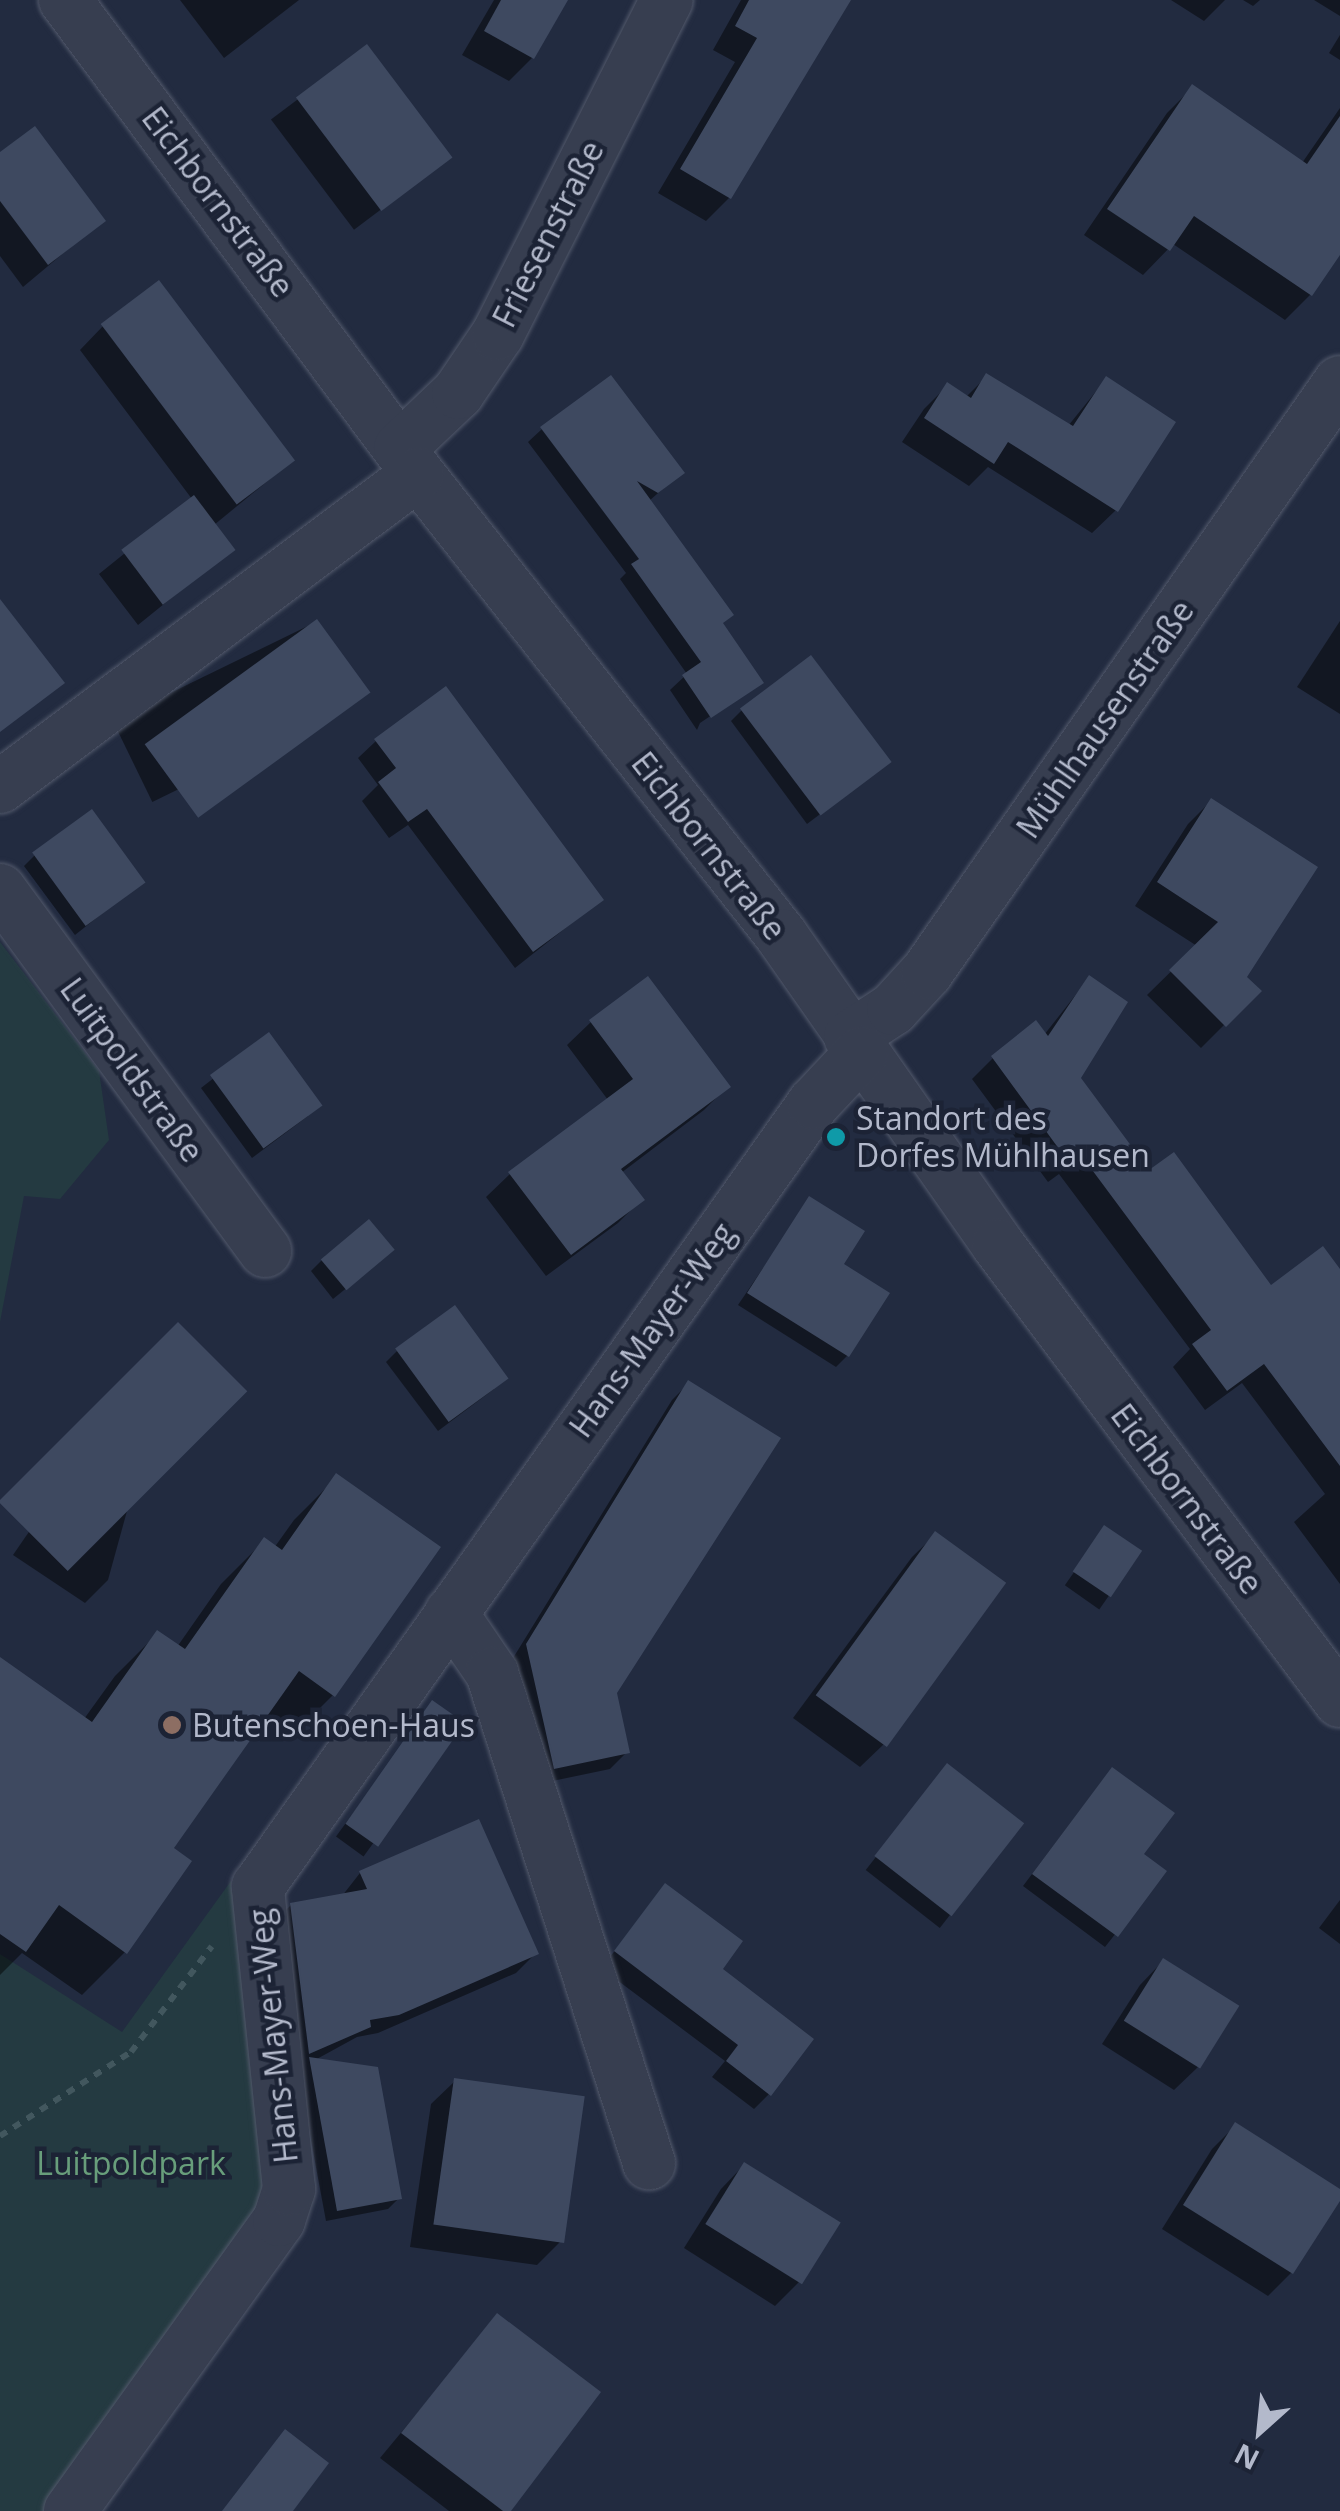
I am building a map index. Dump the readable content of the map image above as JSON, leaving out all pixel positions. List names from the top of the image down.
{
  "streets": {
    "street": [
      "Eichbornstraße",
      "Friesenstraße",
      "Mühlhausenstraße",
      "Luitpoldstraße",
      "Hans-Mayer-Weg"
    ]
  },
  "crossings": [
    ["Eichbornstraße", "Friesenstraße"],
    ["Eichbornstraße", "Mühlhausenstraße"],
    ["Eichbornstraße", "Hans-Mayer-Weg"],
    ["Mühlhausenstraße", "Hans-Mayer-Weg"]
  ],
  "parks": ["Luitpoldpark"],
  "places": ["Standort des Dorfes Mühlhausen", "Butenschoen-Haus"],
  "north": "bottom left"
}
